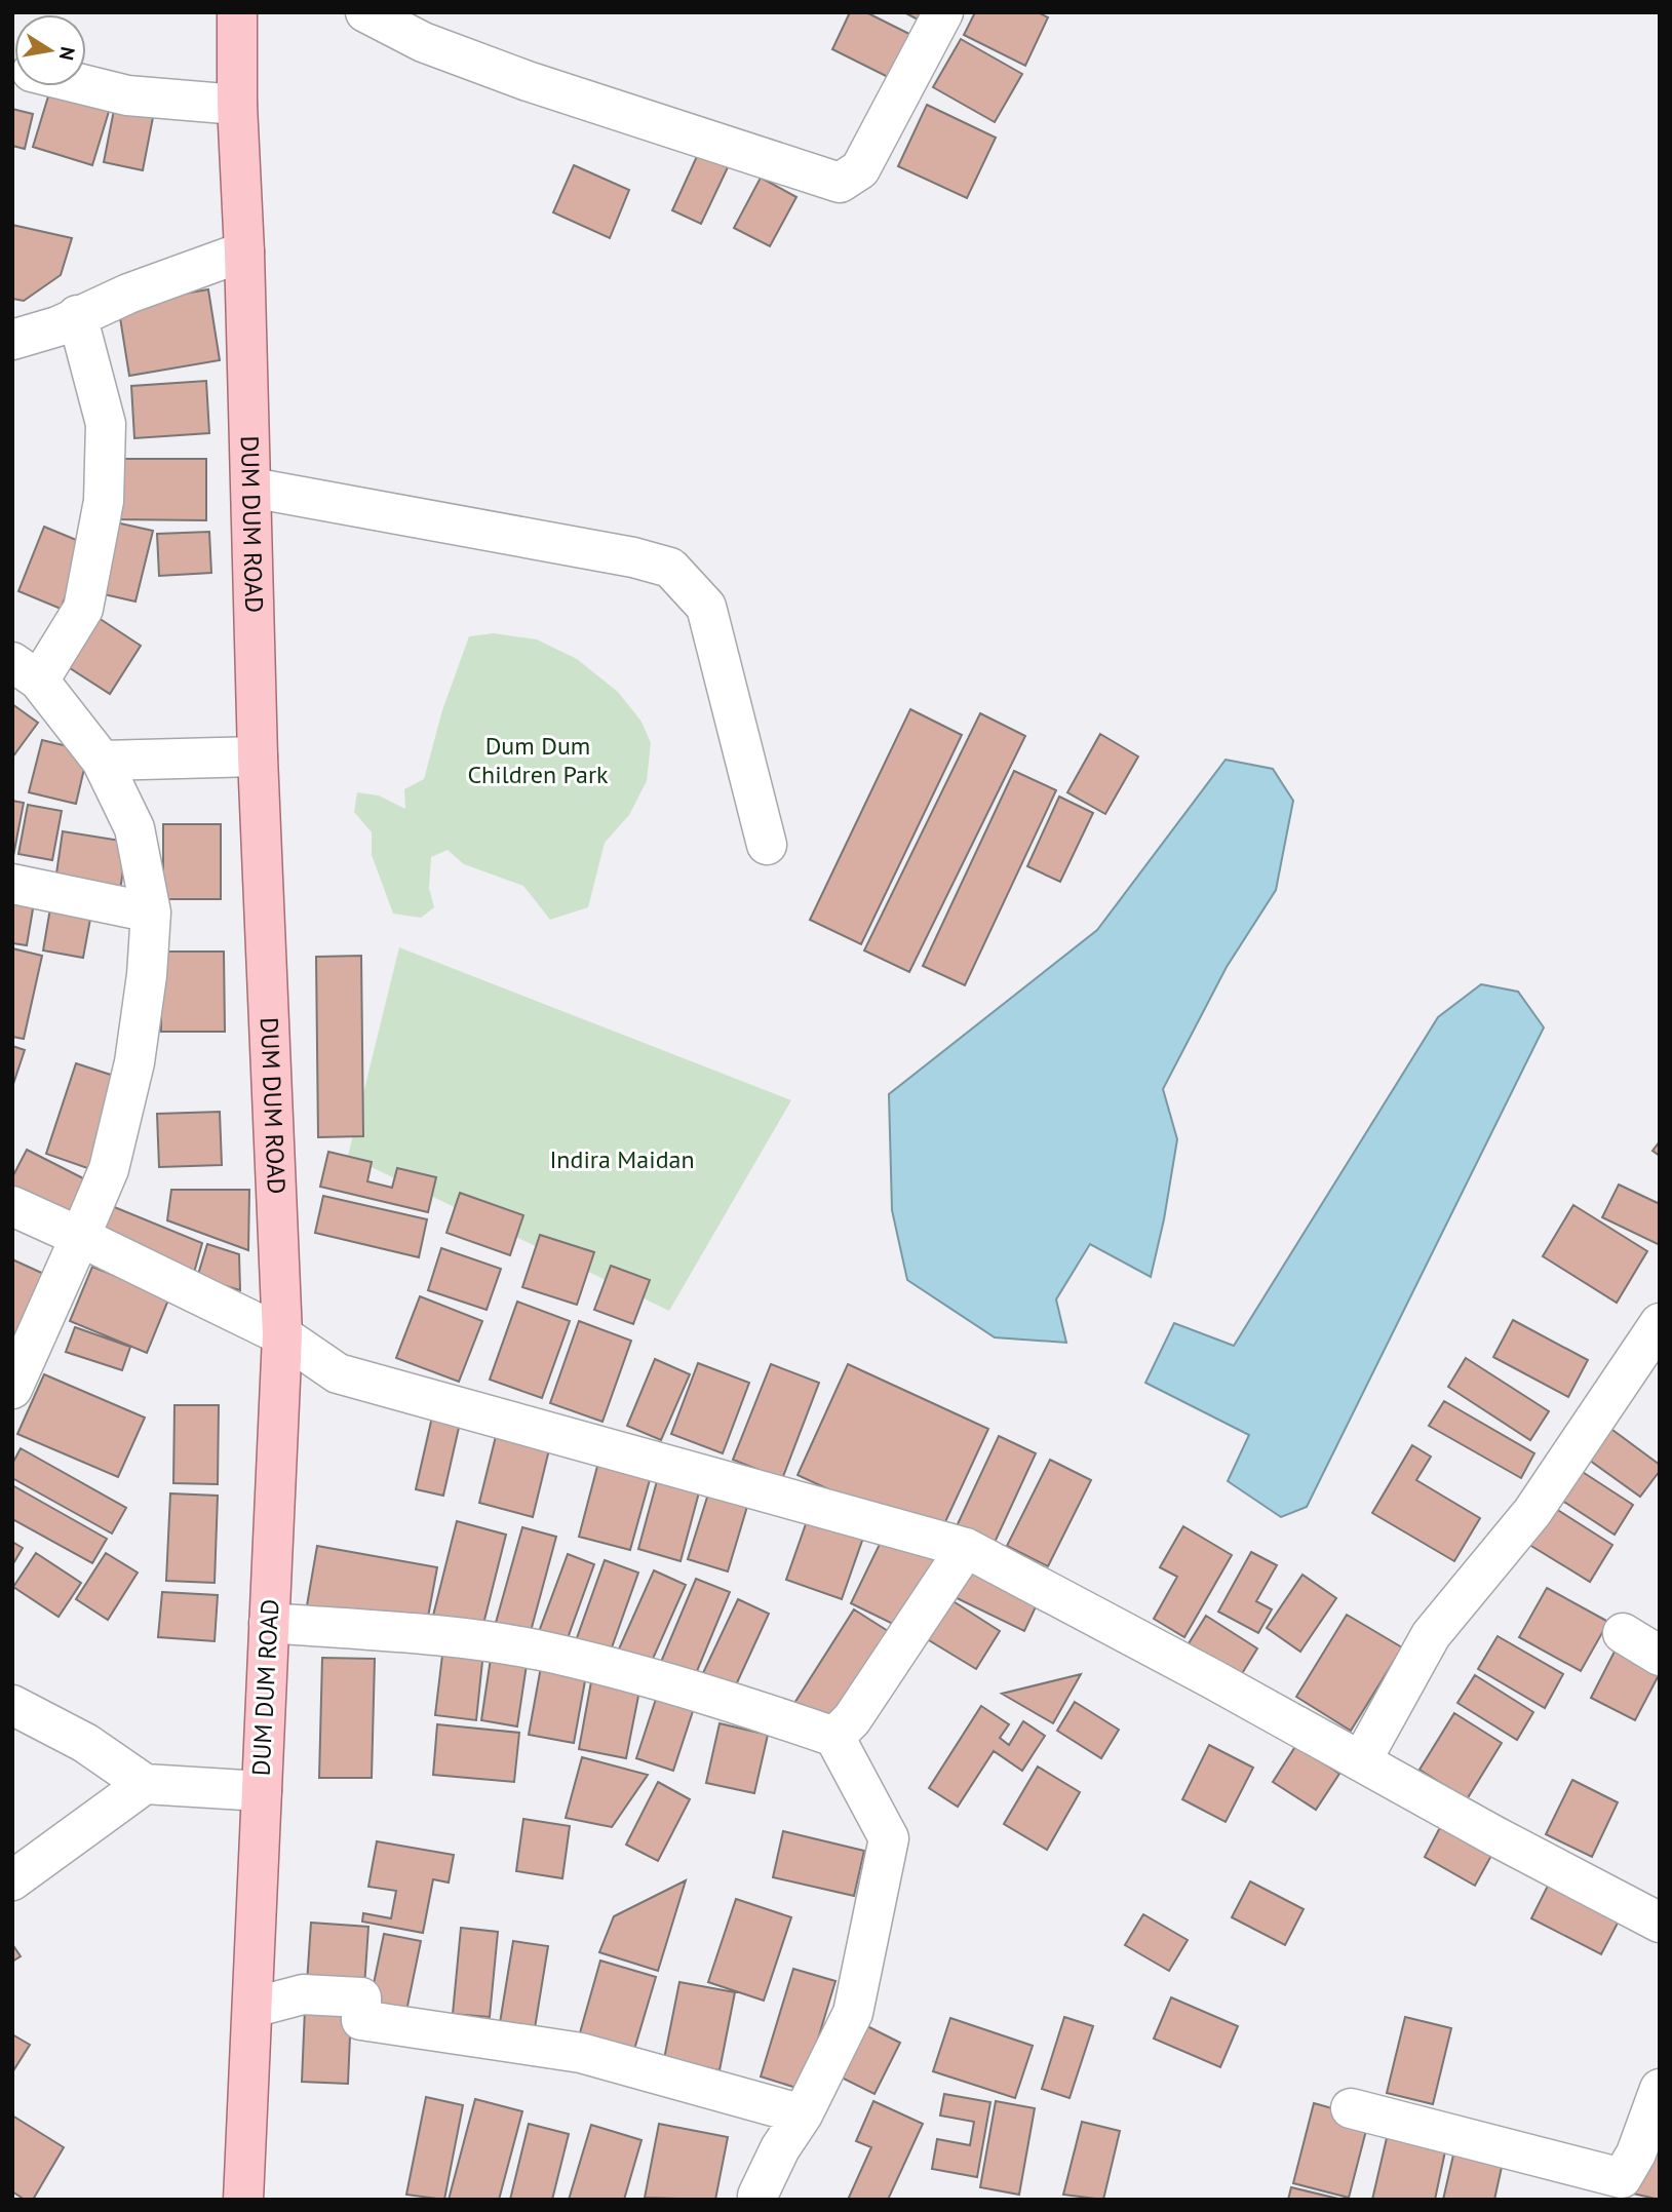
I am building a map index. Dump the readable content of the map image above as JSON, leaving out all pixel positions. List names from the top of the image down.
{
  "streets": {
    "main road": ["DUM DUM ROAD"]
  },
  "parks": ["Dum Dum Children Park", "Indira Maidan"],
  "north": "right"
}
